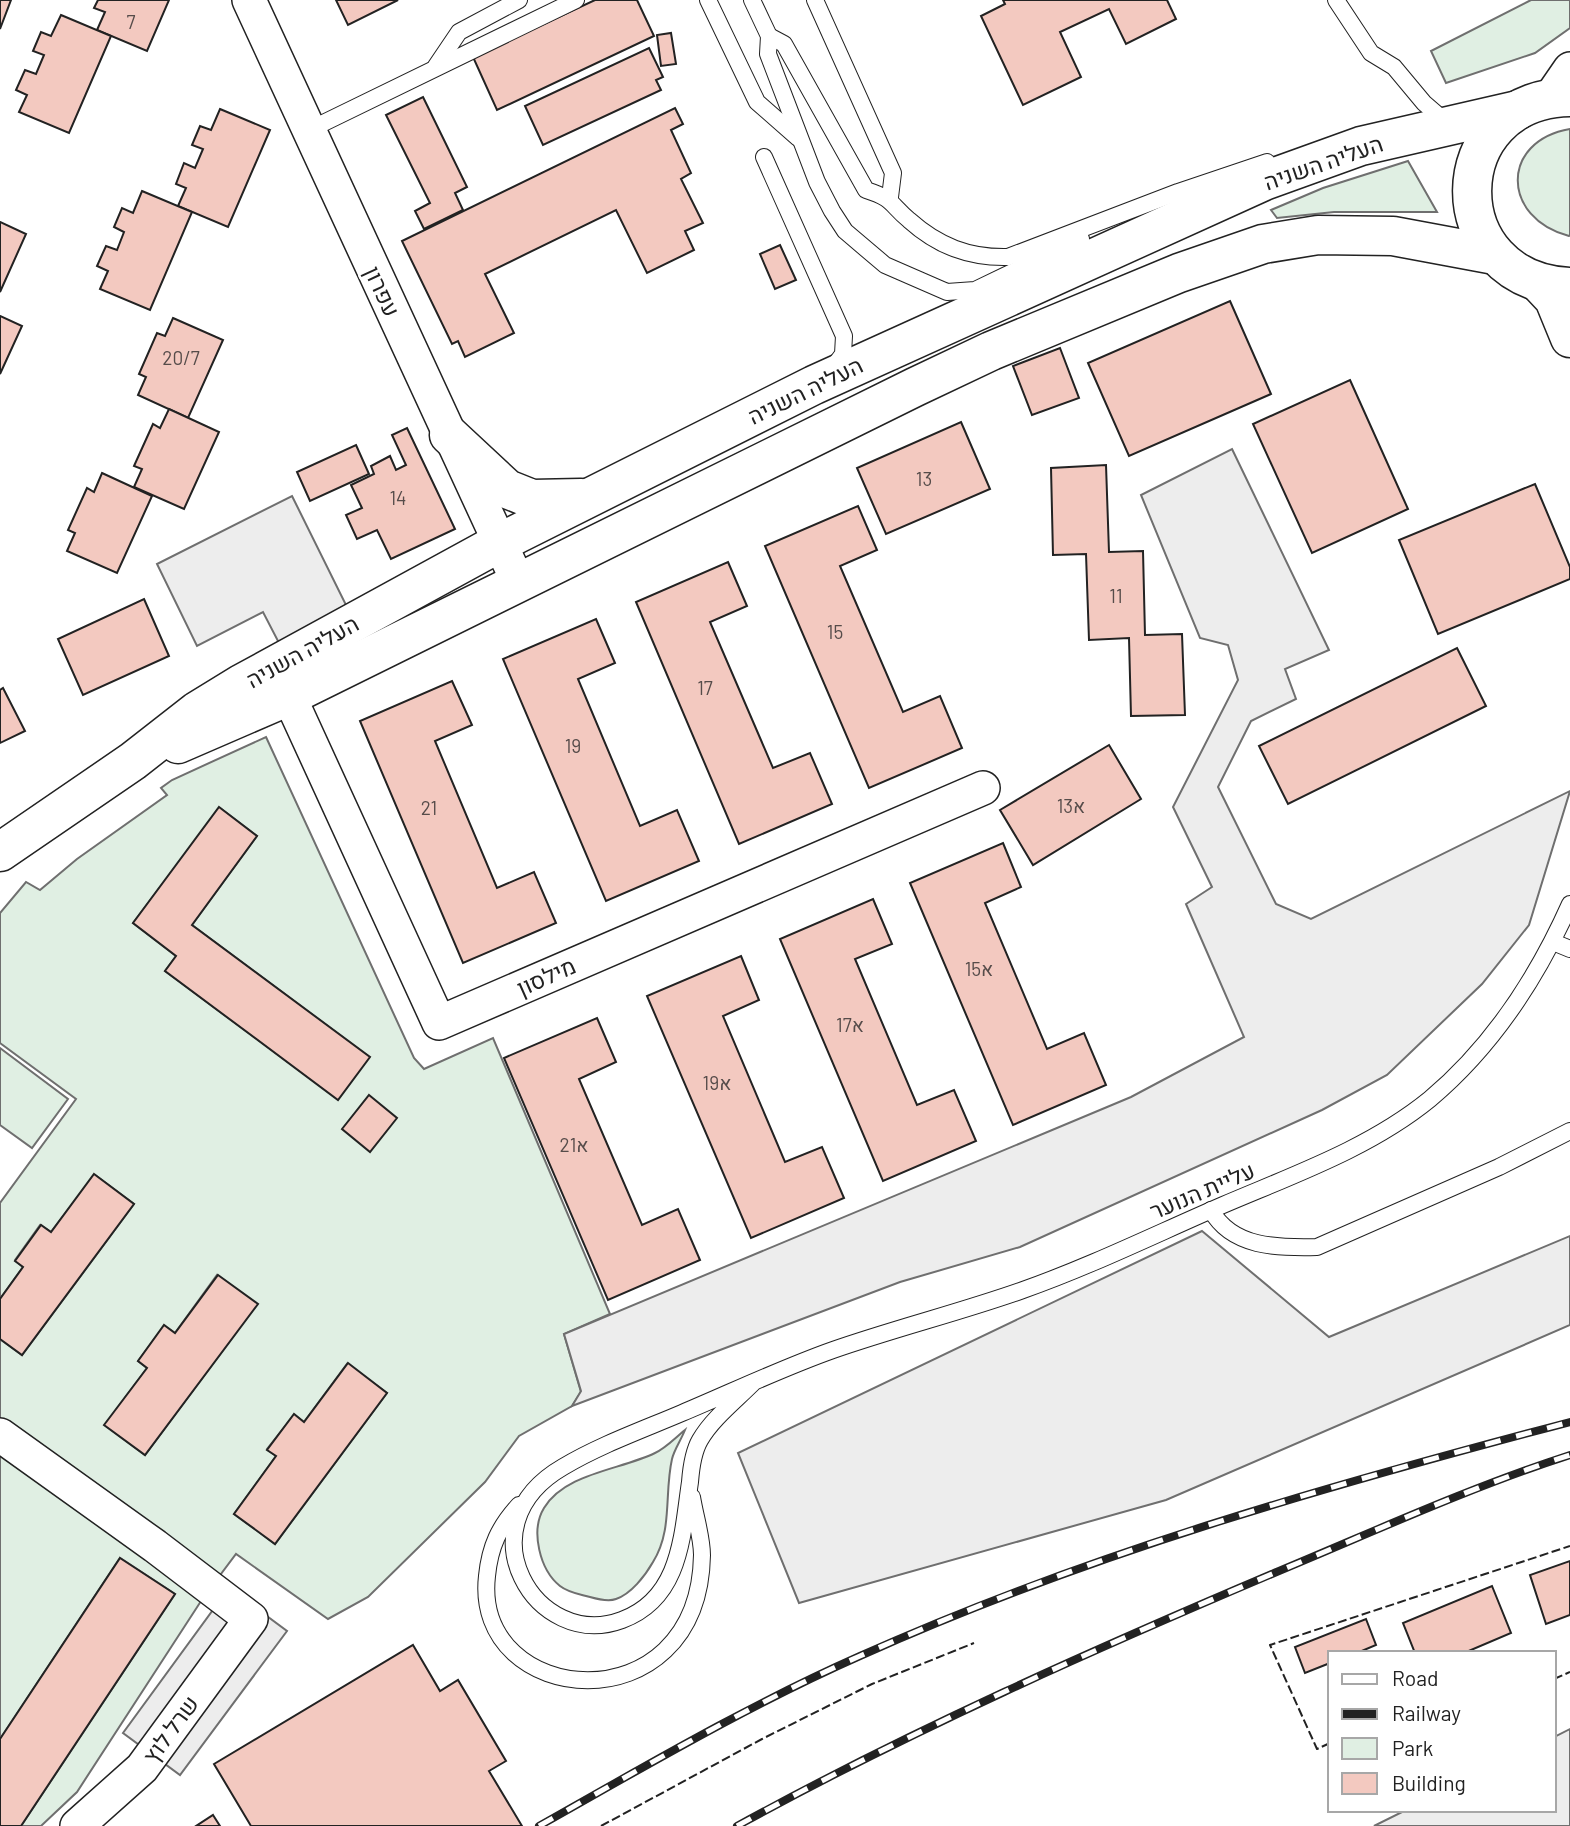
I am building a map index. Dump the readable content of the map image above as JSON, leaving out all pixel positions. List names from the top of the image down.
{
  "streets": {
    "street": [
      "העליה השניה",
      "עפרון",
      "מילסון",
      "שרל לוץ"
    ],
    "lane": ["עליית הנוער"]
  },
  "crossings": [
    ["העליה השניה", "עפרון"],
    ["העליה השניה", "מילסון"]
  ],
  "house_numbers": [
    "7",
    "20/7",
    "13",
    "14",
    "11",
    "15",
    "17",
    "19",
    "13א",
    "21",
    "15א",
    "17א",
    "19א",
    "21א"
  ],
  "legend": [
    "Road",
    "Railway",
    "Park",
    "Building"
  ]
}
